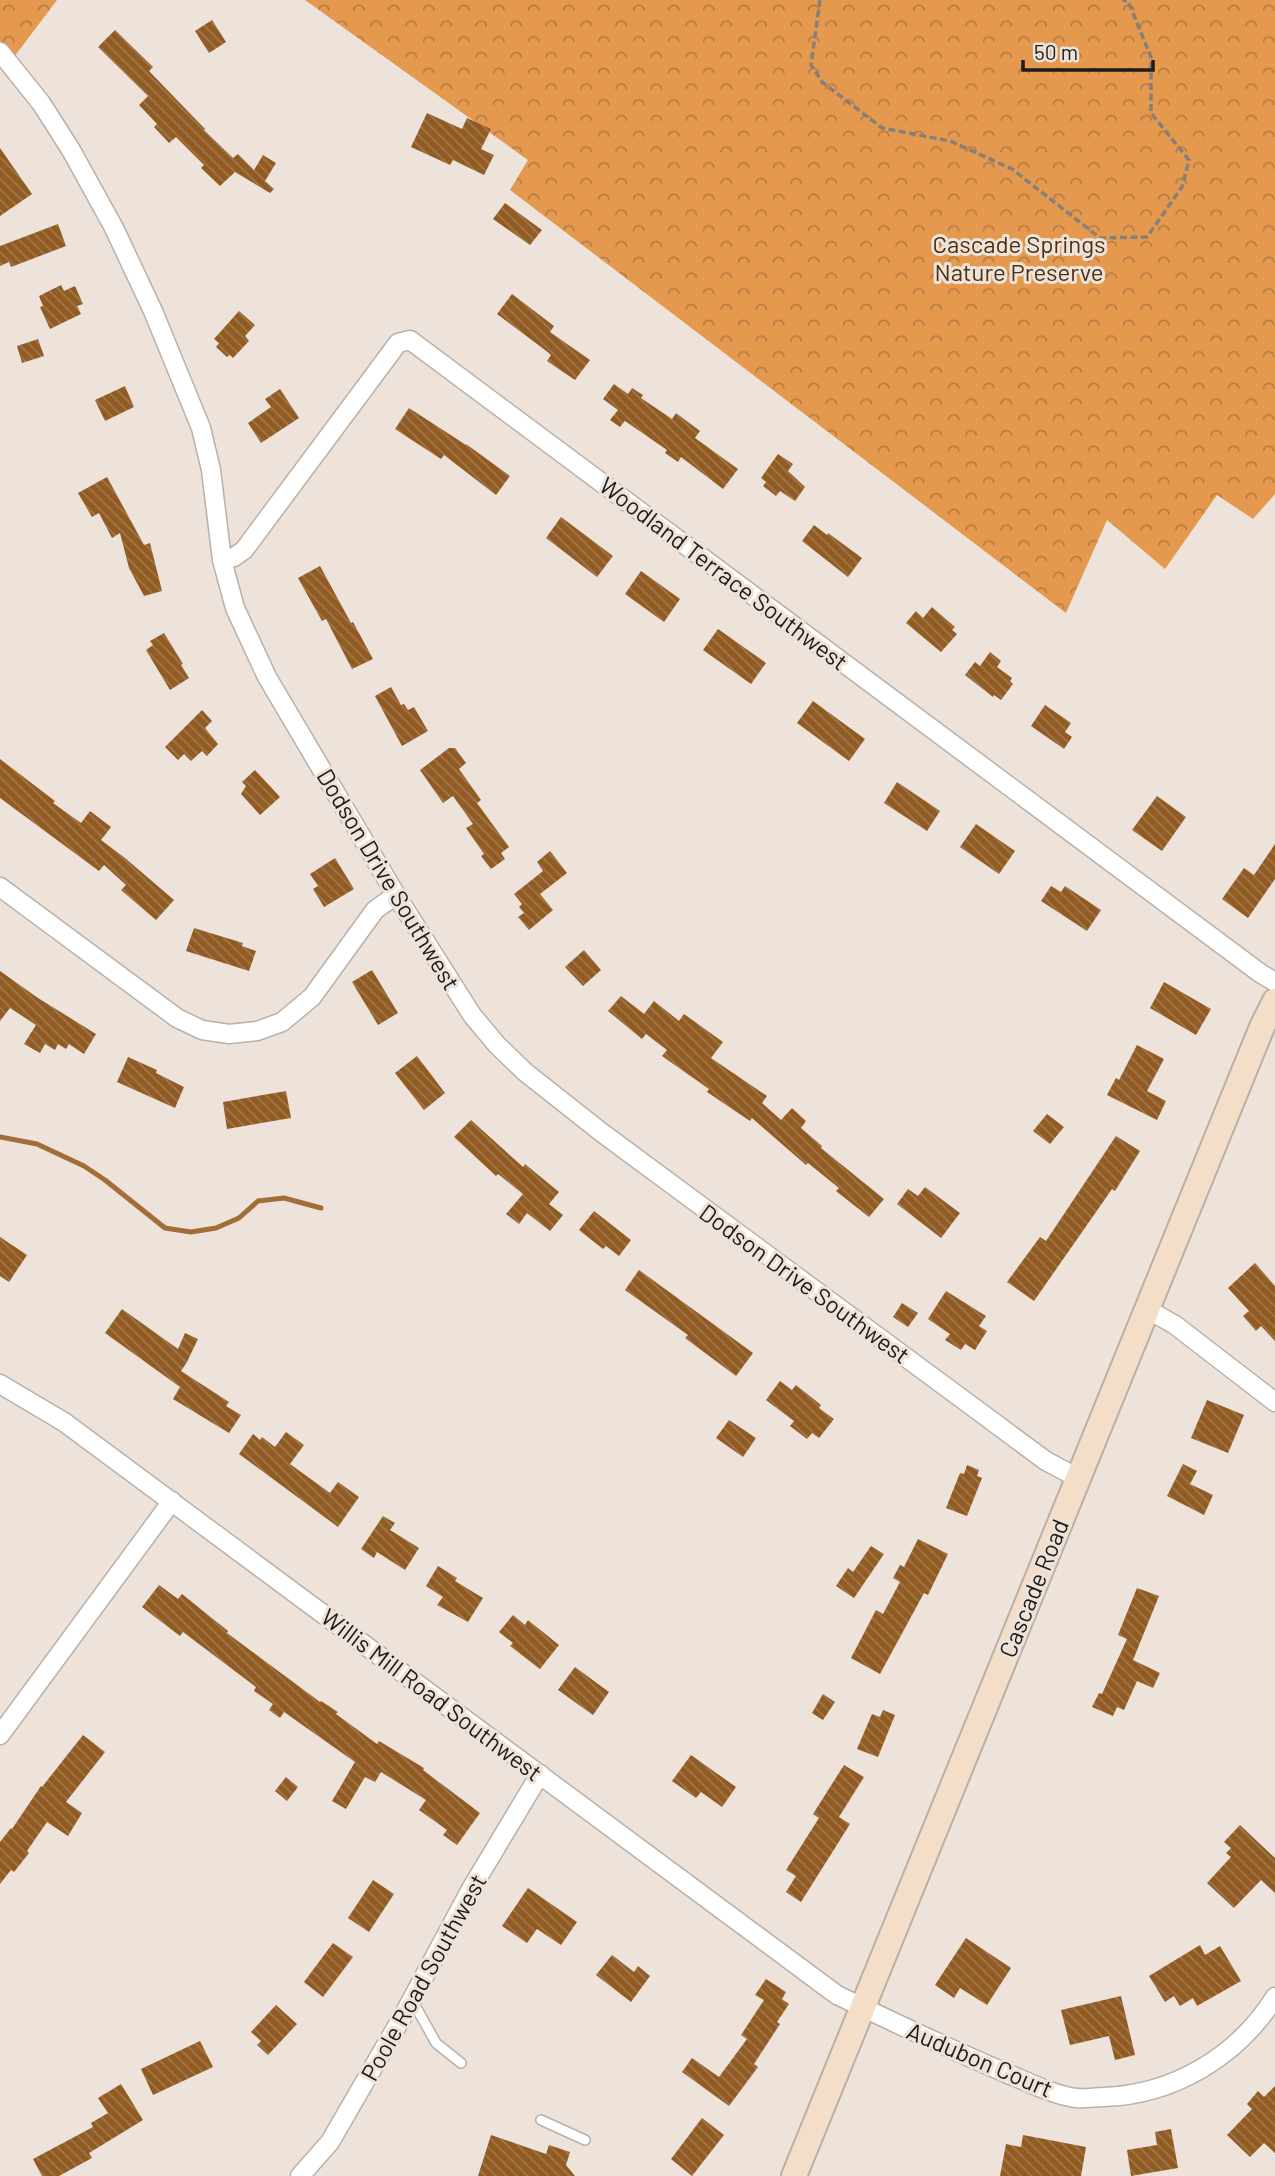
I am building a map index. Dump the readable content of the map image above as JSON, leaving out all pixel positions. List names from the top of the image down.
{
  "streets": {
    "main road": ["Cascade Road"],
    "street": [
      "Woodland Terrace Southwest",
      "Dodson Drive Southwest",
      "Willis Mill Road Southwest",
      "Poole Road Southwest",
      "Audubon Court"
    ]
  },
  "crossings": [
    ["Woodland Terrace Southwest", "Dodson Drive Southwest"],
    ["Dodson Drive Southwest", "Cascade Road"],
    ["Cascade Road", "Willis Mill Road Southwest"],
    ["Cascade Road", "Audubon Court"],
    ["Willis Mill Road Southwest", "Poole Road Southwest"],
    ["Willis Mill Road Southwest", "Audubon Court"]
  ],
  "parks": ["Cascade Springs Nature Preserve"],
  "scale_bar": "50 m"
}
